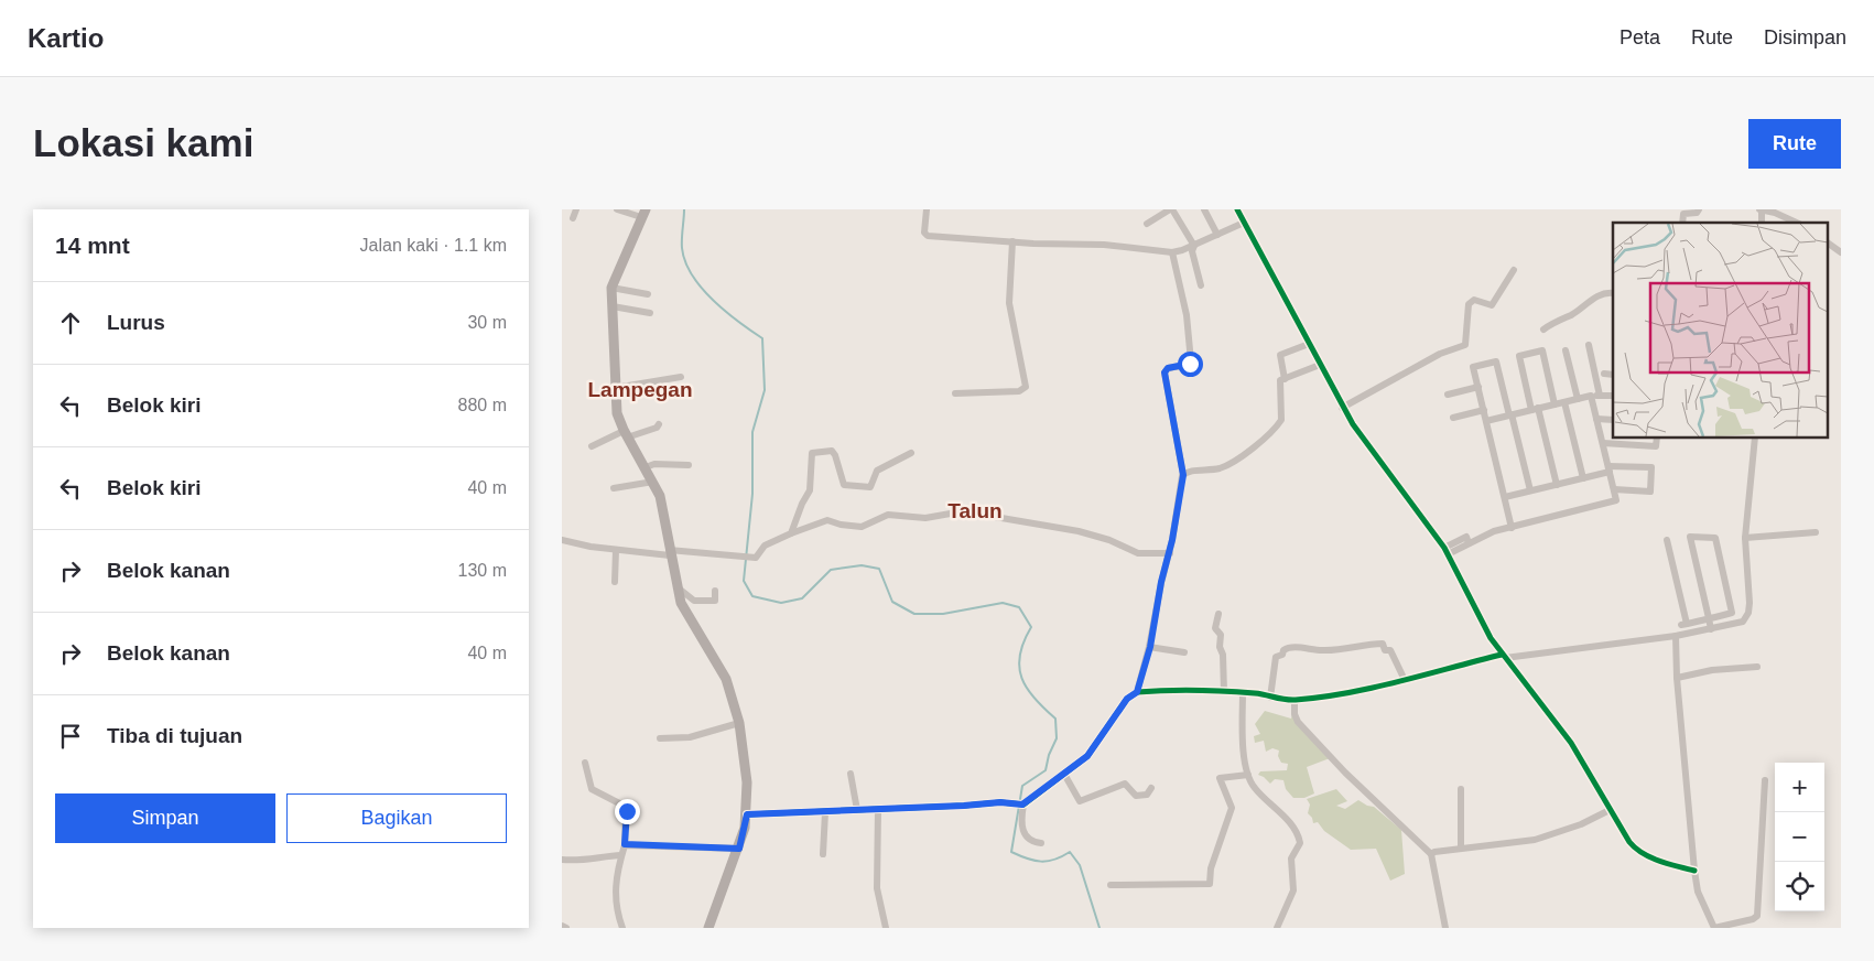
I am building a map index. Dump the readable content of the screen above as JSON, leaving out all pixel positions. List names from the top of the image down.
{
  "districts": ["Lampegan", "Talun"],
  "page": {
    "header": "Kartio",
    "nav": ["Peta", "Rute", "Disimpan"],
    "buttons": [
      "Rute",
      ["Simpan", "Bagikan"]
    ],
    "title": "Lokasi kami",
    "heading": ["14 mnt", "Jalan kaki · 1.1 km"],
    "list": [
      ["Lurus", "30 m"],
      ["Belok kiri", "880 m"],
      ["Belok kiri", "40 m"],
      ["Belok kanan", "130 m"],
      ["Belok kanan", "40 m"],
      "Tiba di tujuan"
    ],
    "map_buttons": ["+", "−"]
  }
}
